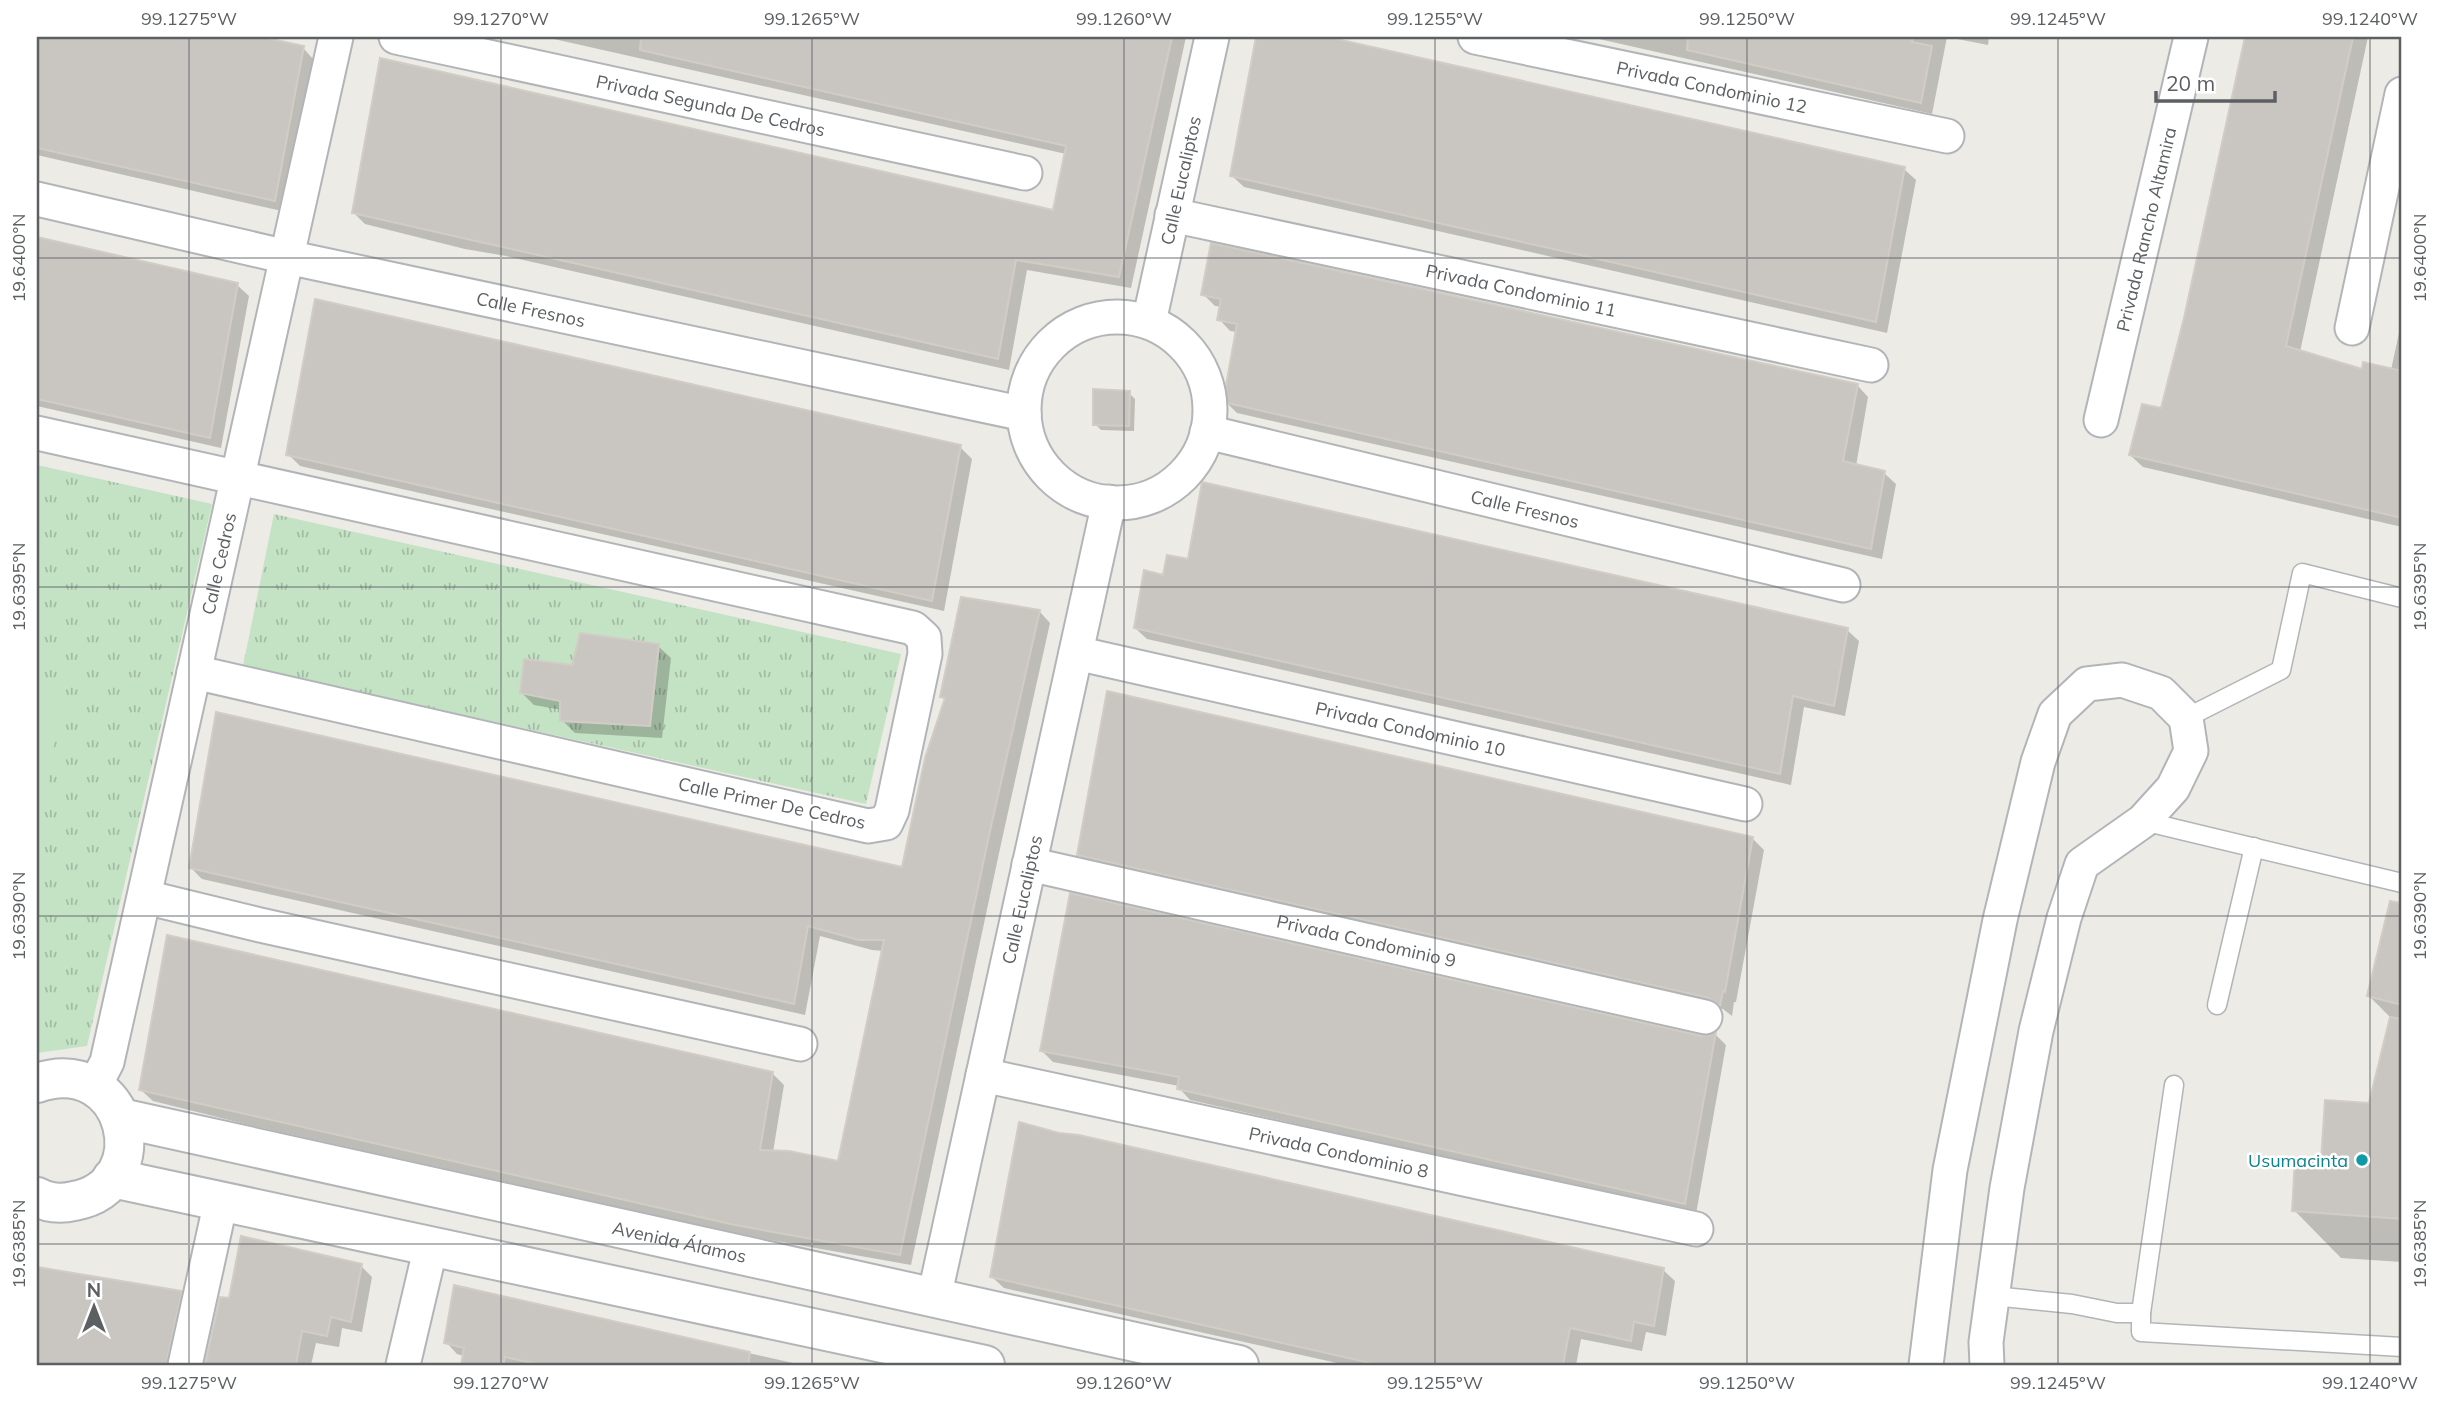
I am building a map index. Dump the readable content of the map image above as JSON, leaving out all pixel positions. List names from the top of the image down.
{
  "streets": {
    "street": [
      "Privada Condominio 12",
      "Privada Segunda De Cedros",
      "Calle Eucaliptos",
      "Privada Rancho Altamira",
      "Privada Condominio 11",
      "Calle Fresnos",
      "Calle Cedros",
      "Privada Condominio 10",
      "Calle Primer De Cedros",
      "Privada Condominio 9",
      "Privada Condominio 8",
      "Avenida Álamos"
    ]
  },
  "crossings": [
    ["Calle Eucaliptos", "Privada Condominio 11"],
    ["Calle Eucaliptos", "Calle Fresnos"],
    ["Calle Eucaliptos", "Privada Condominio 10"],
    ["Calle Eucaliptos", "Privada Condominio 9"],
    ["Calle Eucaliptos", "Privada Condominio 8"],
    ["Calle Eucaliptos", "Avenida Álamos"],
    ["Calle Fresnos", "Calle Cedros"],
    ["Calle Cedros", "Calle Primer De Cedros"]
  ],
  "places": ["Usumacinta"],
  "scale_bar": "20 m",
  "north": "top",
  "coordinates": [
    "99.1275°W",
    "99.1270°W",
    "99.1265°W",
    "99.1260°W",
    "99.1255°W",
    "99.1250°W",
    "99.1245°W",
    "99.1240°W",
    "19.6400°N",
    "19.6395°N",
    "19.6390°N",
    "19.6385°N"
  ]
}
